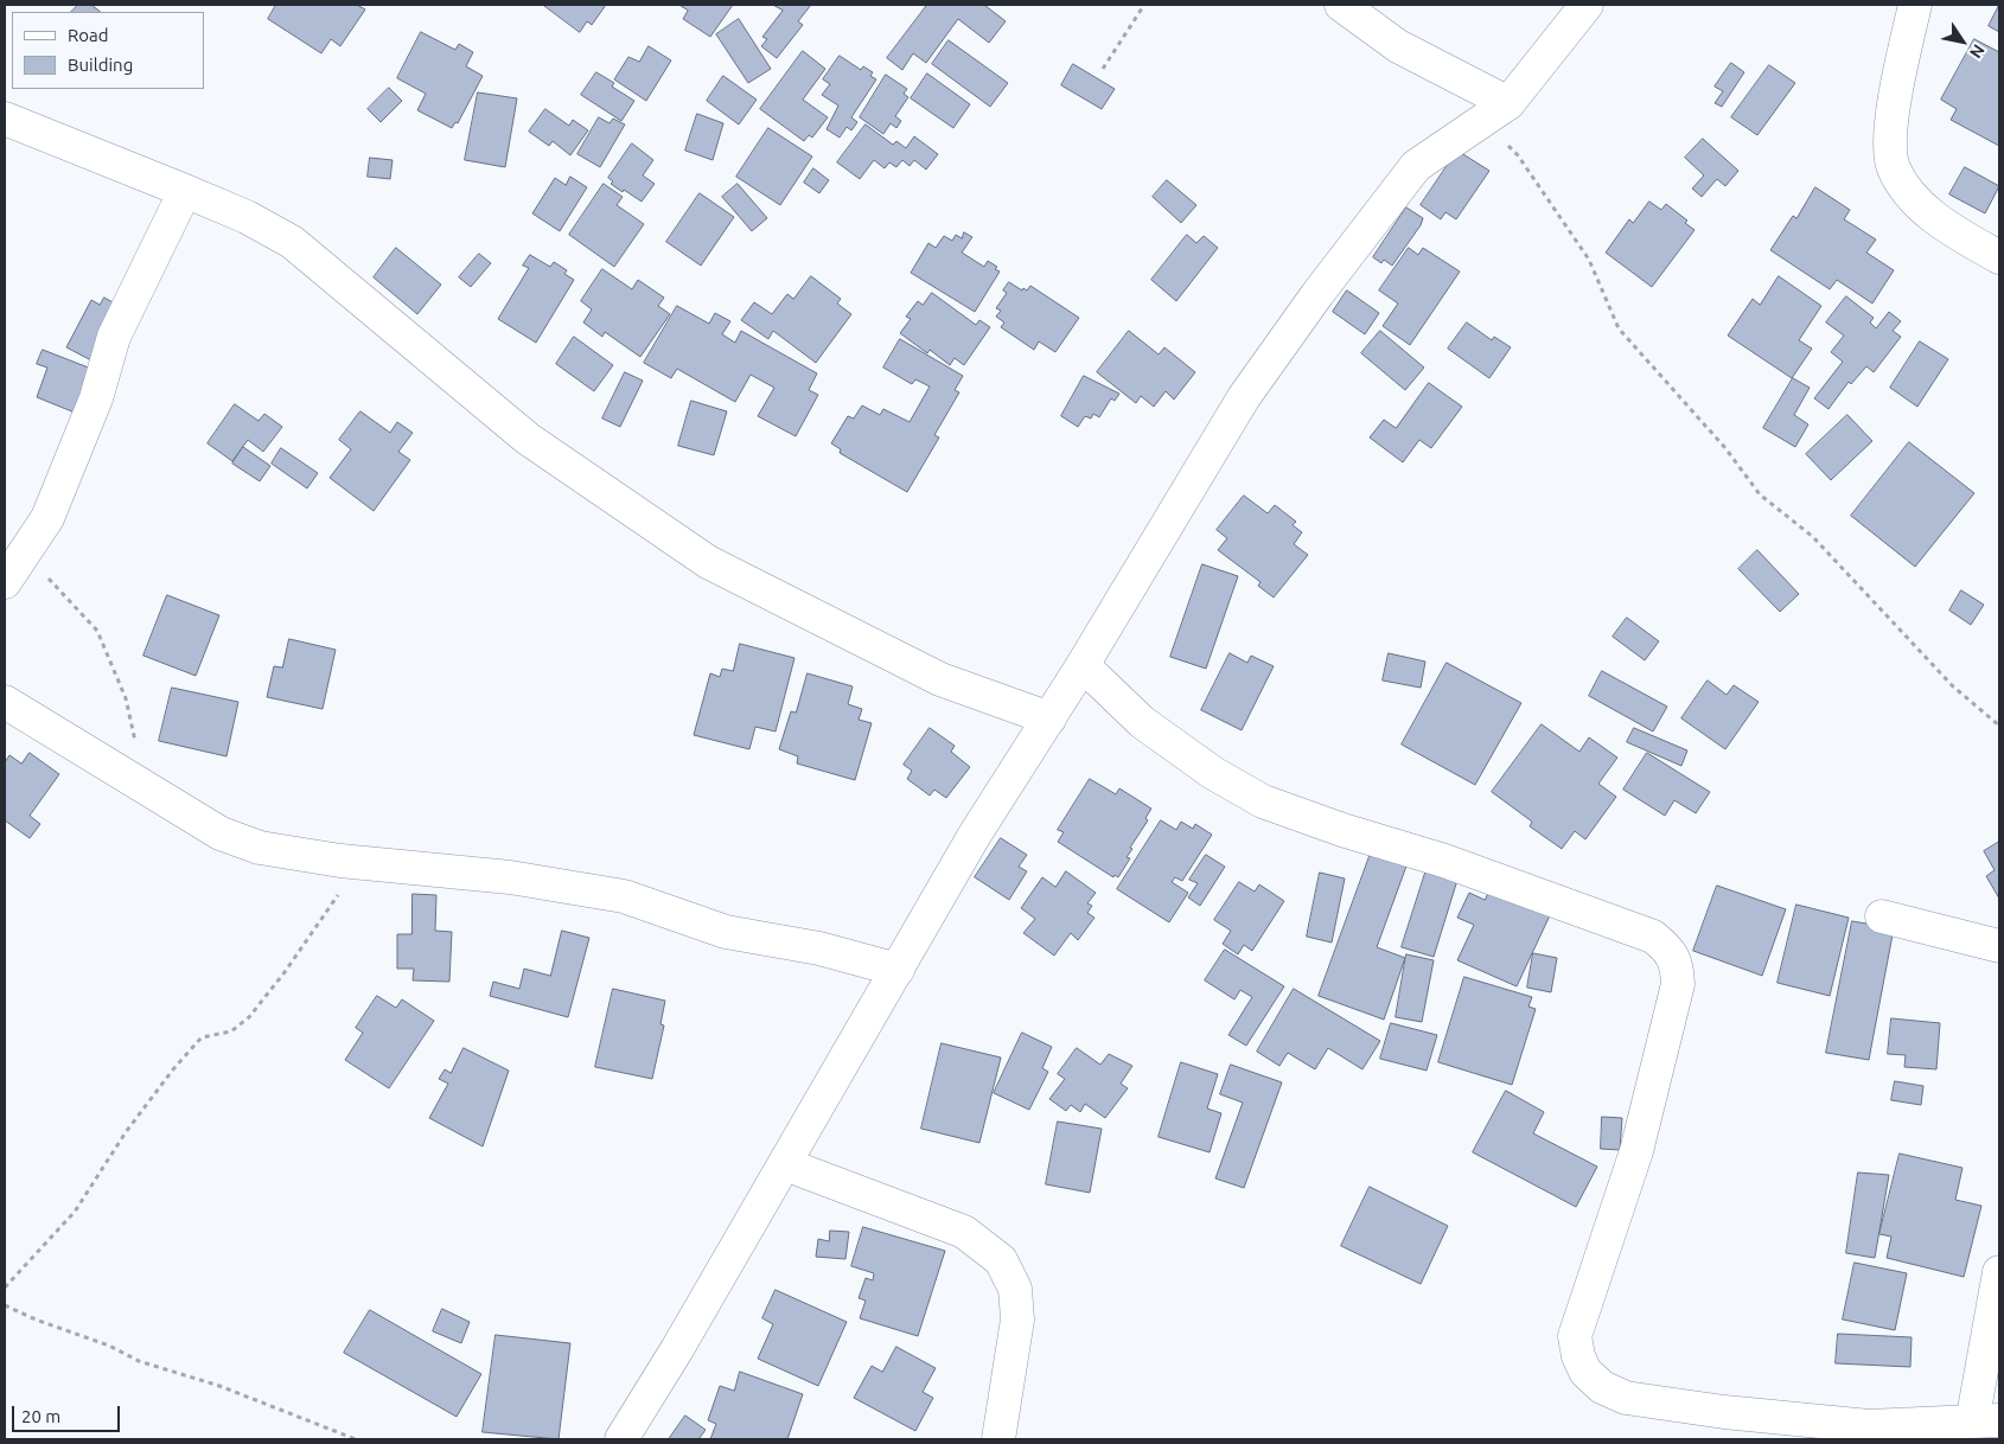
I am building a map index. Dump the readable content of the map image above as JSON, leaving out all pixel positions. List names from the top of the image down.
{
  "legend": ["Road", "Building"],
  "scale_bar": "20 m",
  "north": "bottom right"
}
